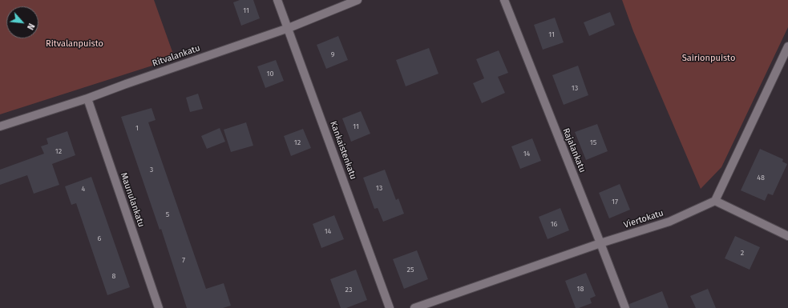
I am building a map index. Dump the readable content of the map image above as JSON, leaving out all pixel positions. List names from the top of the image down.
{
  "streets": {
    "street": [
      "Ritvalankatu",
      "Kankaistenkatu",
      "Rajalankatu",
      "Maunulankatu",
      "Viertokatu"
    ]
  },
  "crossings": [
    ["Ritvalankatu", "Kankaistenkatu"],
    ["Ritvalankatu", "Maunulankatu"],
    ["Rajalankatu", "Viertokatu"]
  ],
  "parks": ["Ritvalanpuisto", "Sairionpuisto"],
  "house_numbers": [
    "11",
    "11",
    "9",
    "10",
    "13",
    "11",
    "1",
    "12",
    "15",
    "12",
    "14",
    "3",
    "48",
    "13",
    "4",
    "17",
    "5",
    "16",
    "14",
    "6",
    "2",
    "7",
    "25",
    "8",
    "18",
    "23"
  ],
  "north": "bottom right"
}
